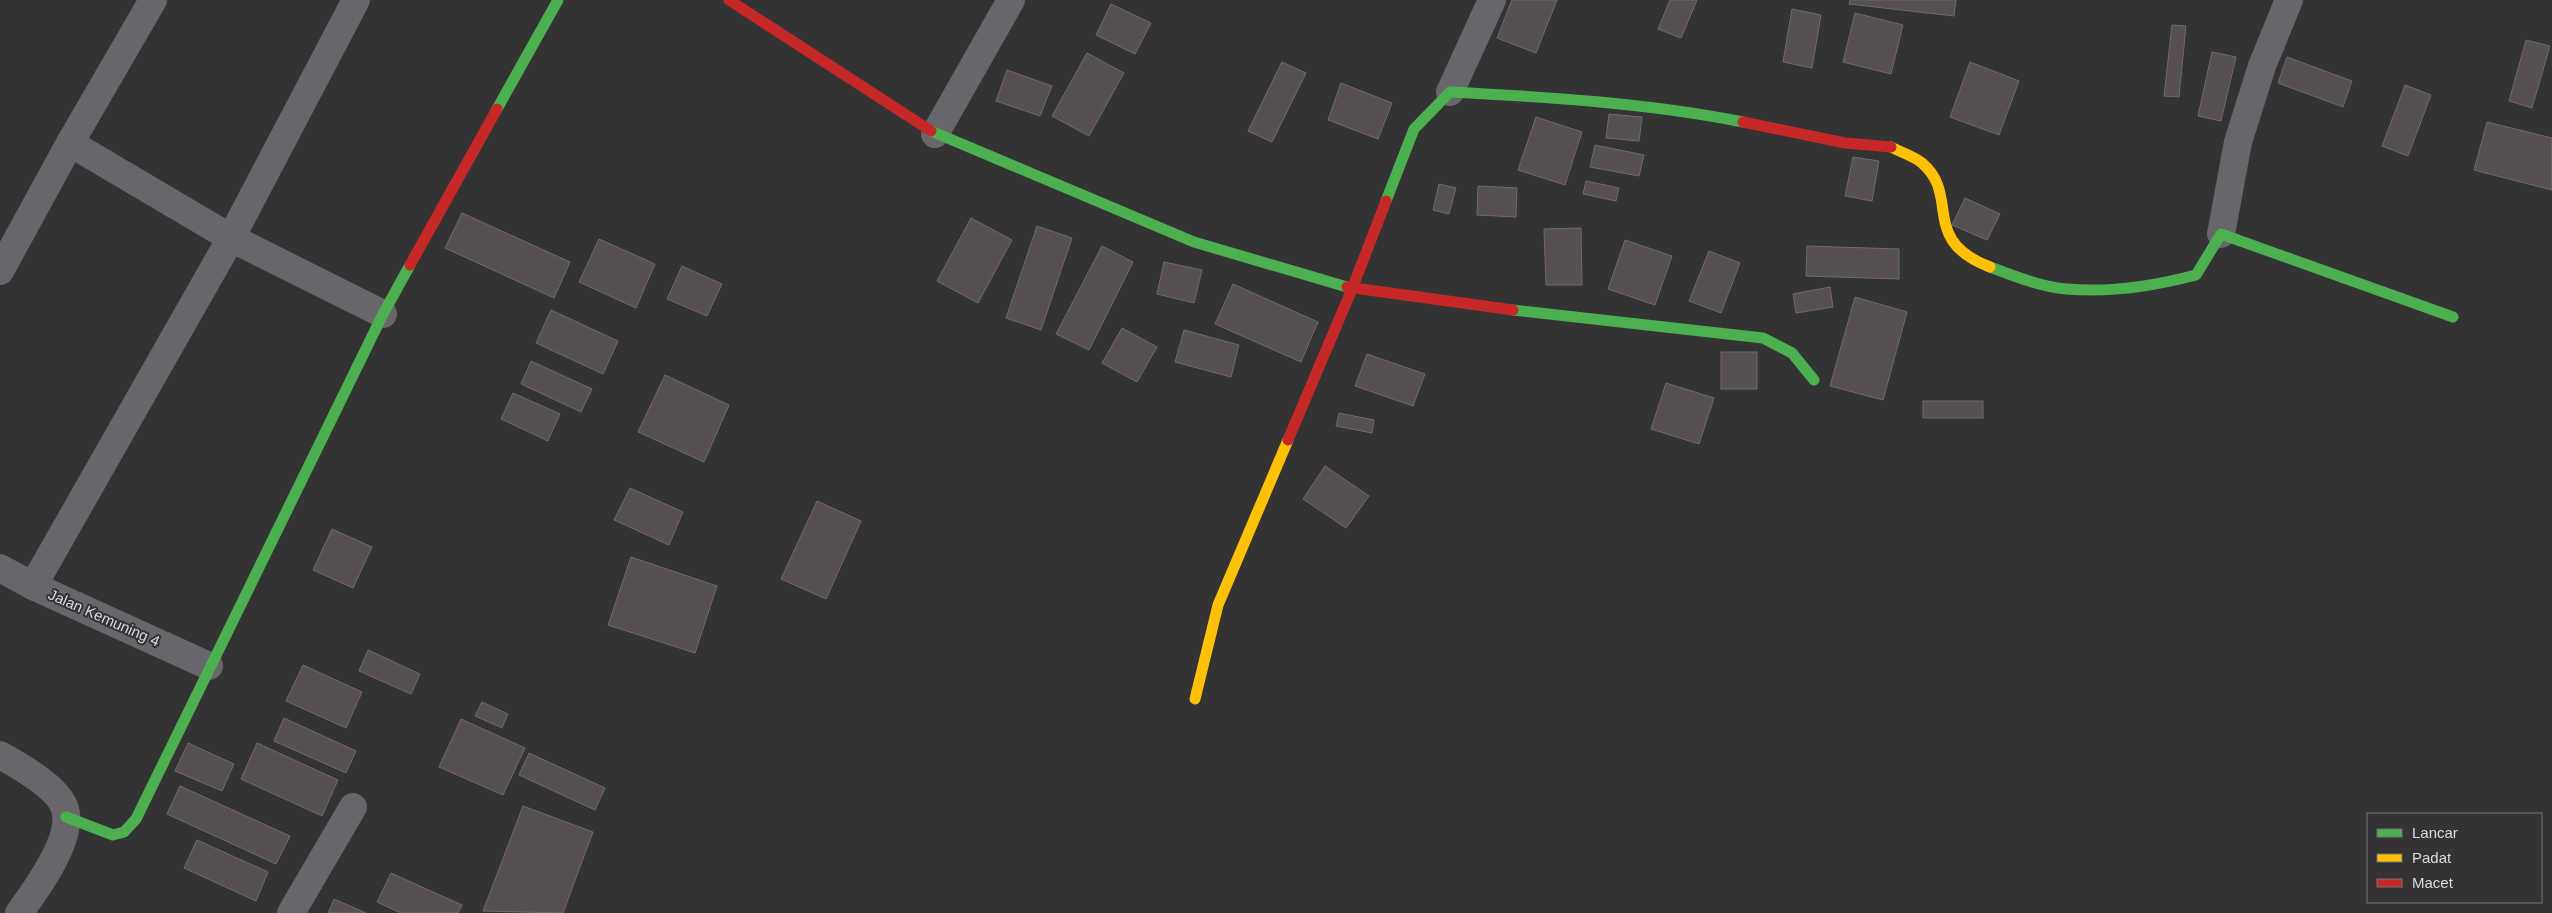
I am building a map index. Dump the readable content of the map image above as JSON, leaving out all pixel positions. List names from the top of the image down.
{
  "streets": {
    "street": ["Jalan Kemuning 4"]
  },
  "legend": ["Lancar", "Padat", "Macet"]
}
